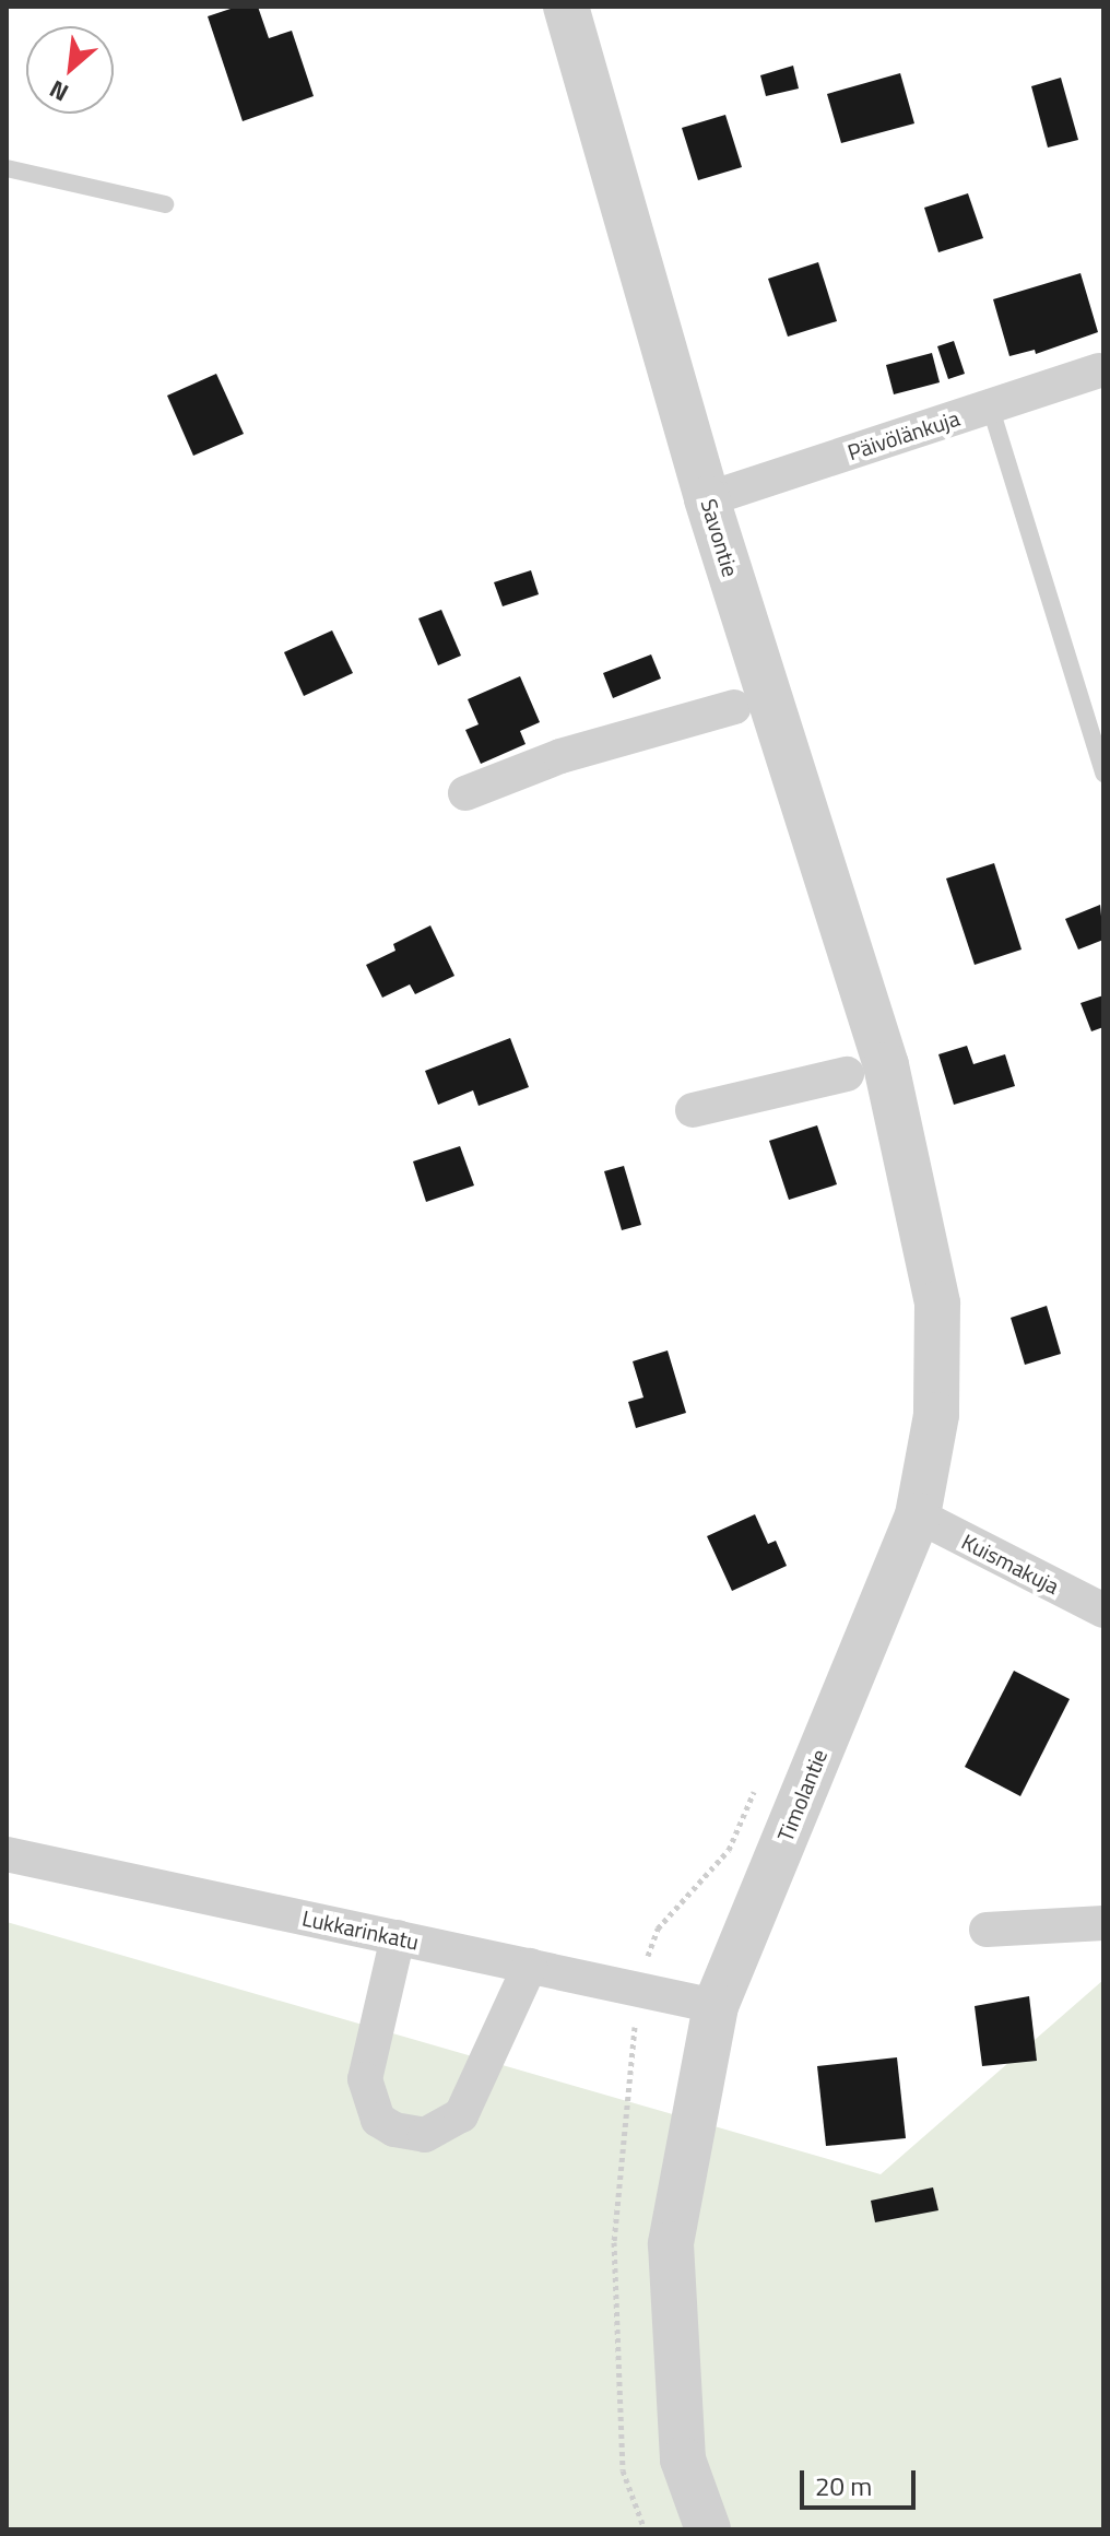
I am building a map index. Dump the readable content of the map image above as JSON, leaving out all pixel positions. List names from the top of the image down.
{
  "streets": {
    "street": [
      "Päivölänkuja",
      "Savontie",
      "Kuismakuja",
      "Timolantie",
      "Lukkarinkatu"
    ]
  },
  "crossings": [
    ["Päivölänkuja", "Savontie"],
    ["Savontie", "Timolantie"],
    ["Kuismakuja", "Timolantie"],
    ["Timolantie", "Lukkarinkatu"]
  ],
  "scale_bar": "20 m",
  "north": "bottom left"
}
